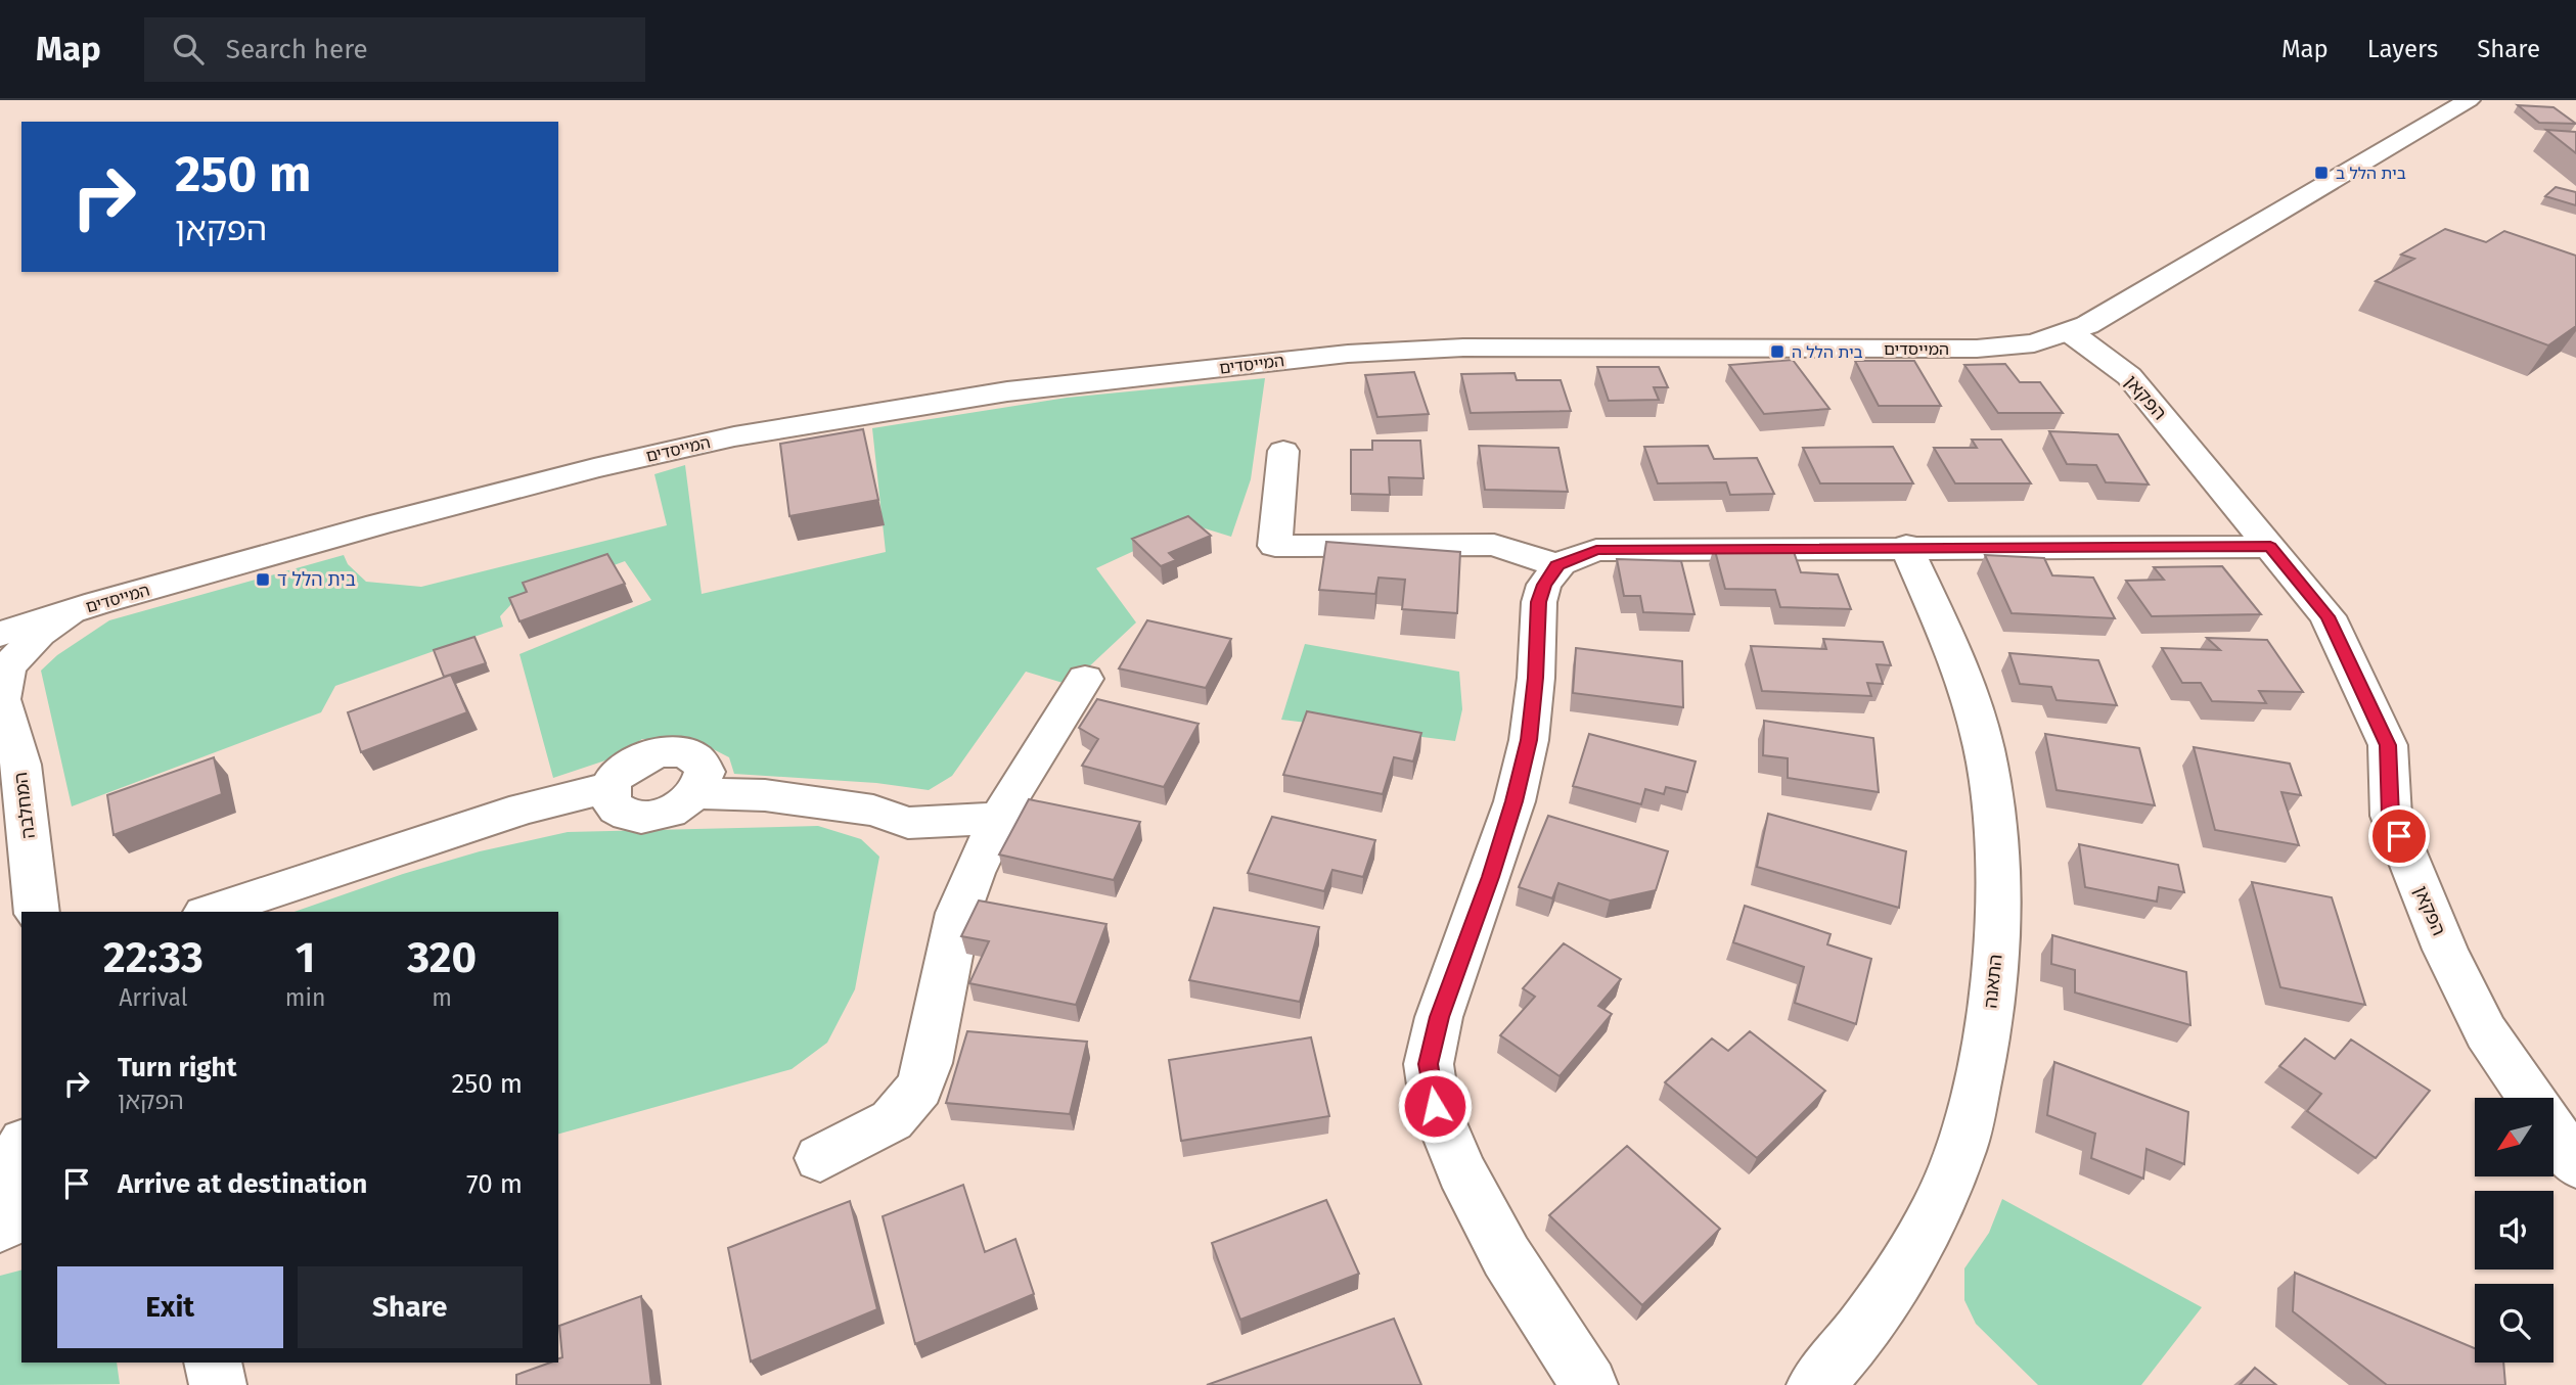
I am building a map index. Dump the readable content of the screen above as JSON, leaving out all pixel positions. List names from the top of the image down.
{
  "streets": {
    "street": [
      "המייסדים",
      "הפקאן",
      "המחלבה",
      "התאנה"
    ]
  },
  "crossings": [
    ["המייסדים", "הפקאן"],
    ["המייסדים", "המחלבה"]
  ],
  "places": {
    "transit": ["בית הלל ב", "בית הלל ה", "בית הלל ד"]
  },
  "north": "bottom left",
  "page": {
    "header": "Map",
    "search": "Search here",
    "nav": ["Map", "Layers", "Share"],
    "turn": ["250 m", "הפקאן"],
    "eta": [
      "22:33",
      "Arrival",
      "1",
      "min",
      "320",
      "m"
    ],
    "list": [
      {
        "name": "Turn right",
        "note": "הפקאן",
        "value": "250 m"
      },
      {
        "name": "Arrive at destination",
        "value": "70 m"
      }
    ],
    "buttons": ["Exit", "Share"]
  }
}
